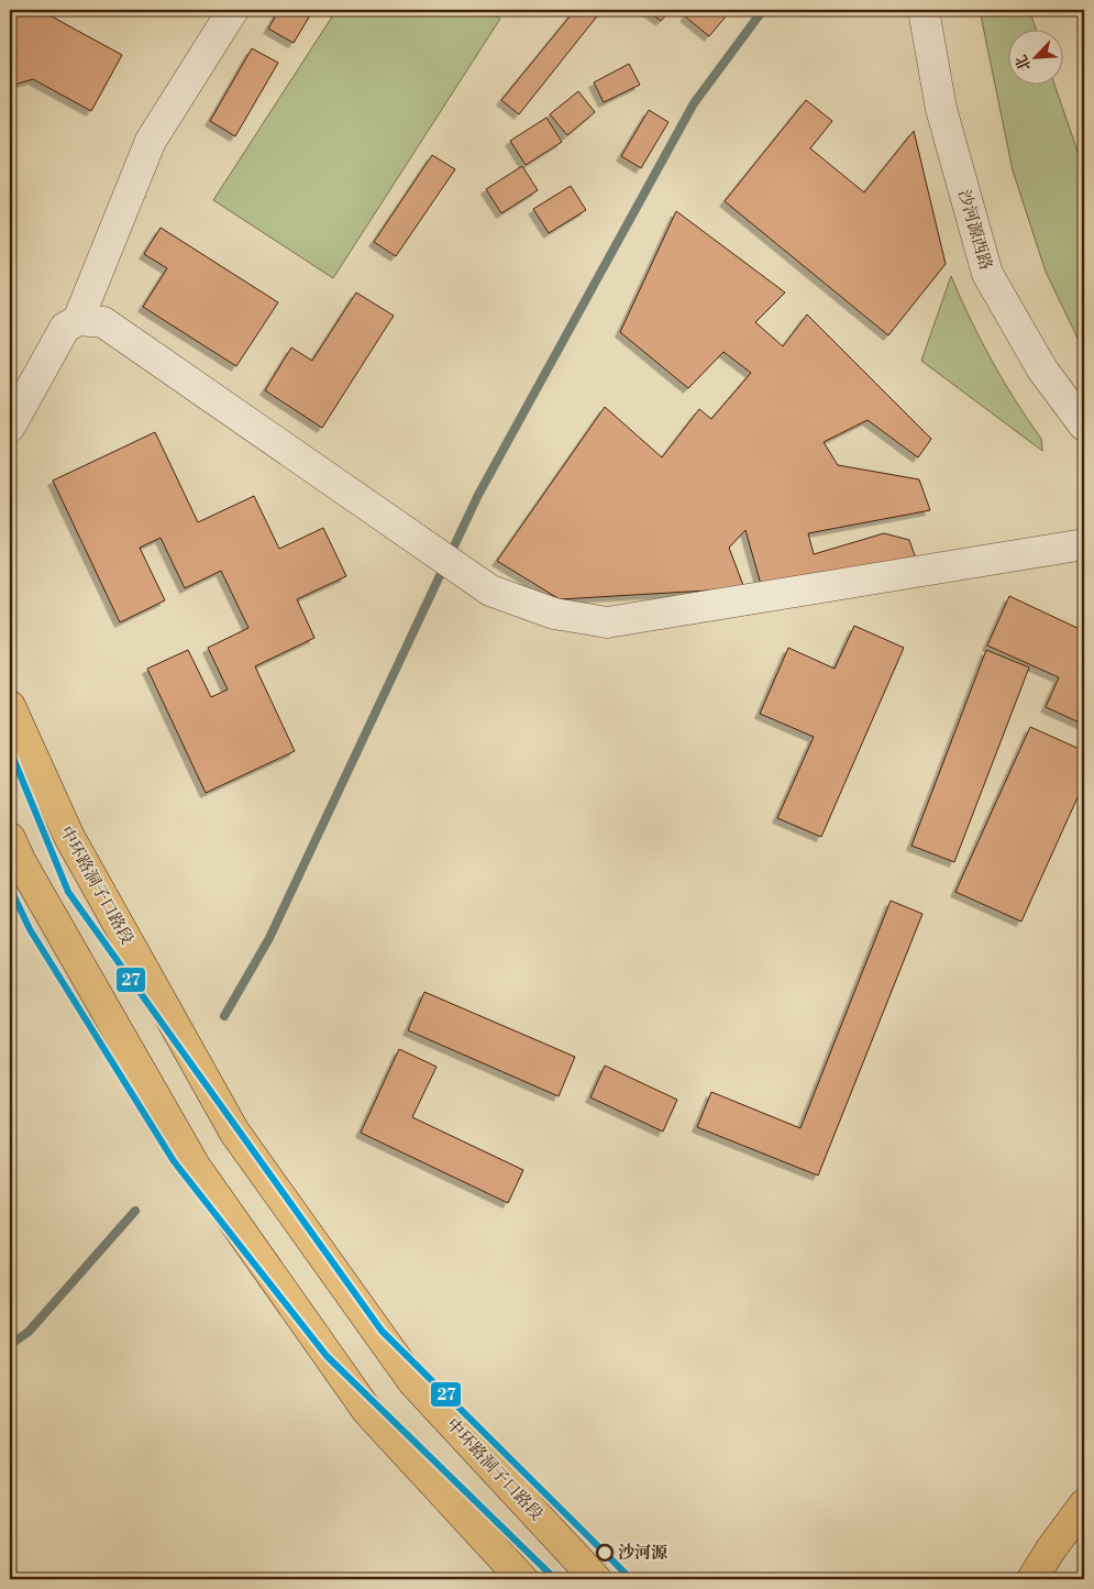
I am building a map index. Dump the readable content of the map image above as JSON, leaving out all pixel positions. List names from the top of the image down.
{
  "streets": {
    "main road": ["中环路洞子口路段"],
    "street": ["沙河源西路"]
  },
  "places": ["沙河源"],
  "lines": ["transit line 27"],
  "north": "bottom left"
}
